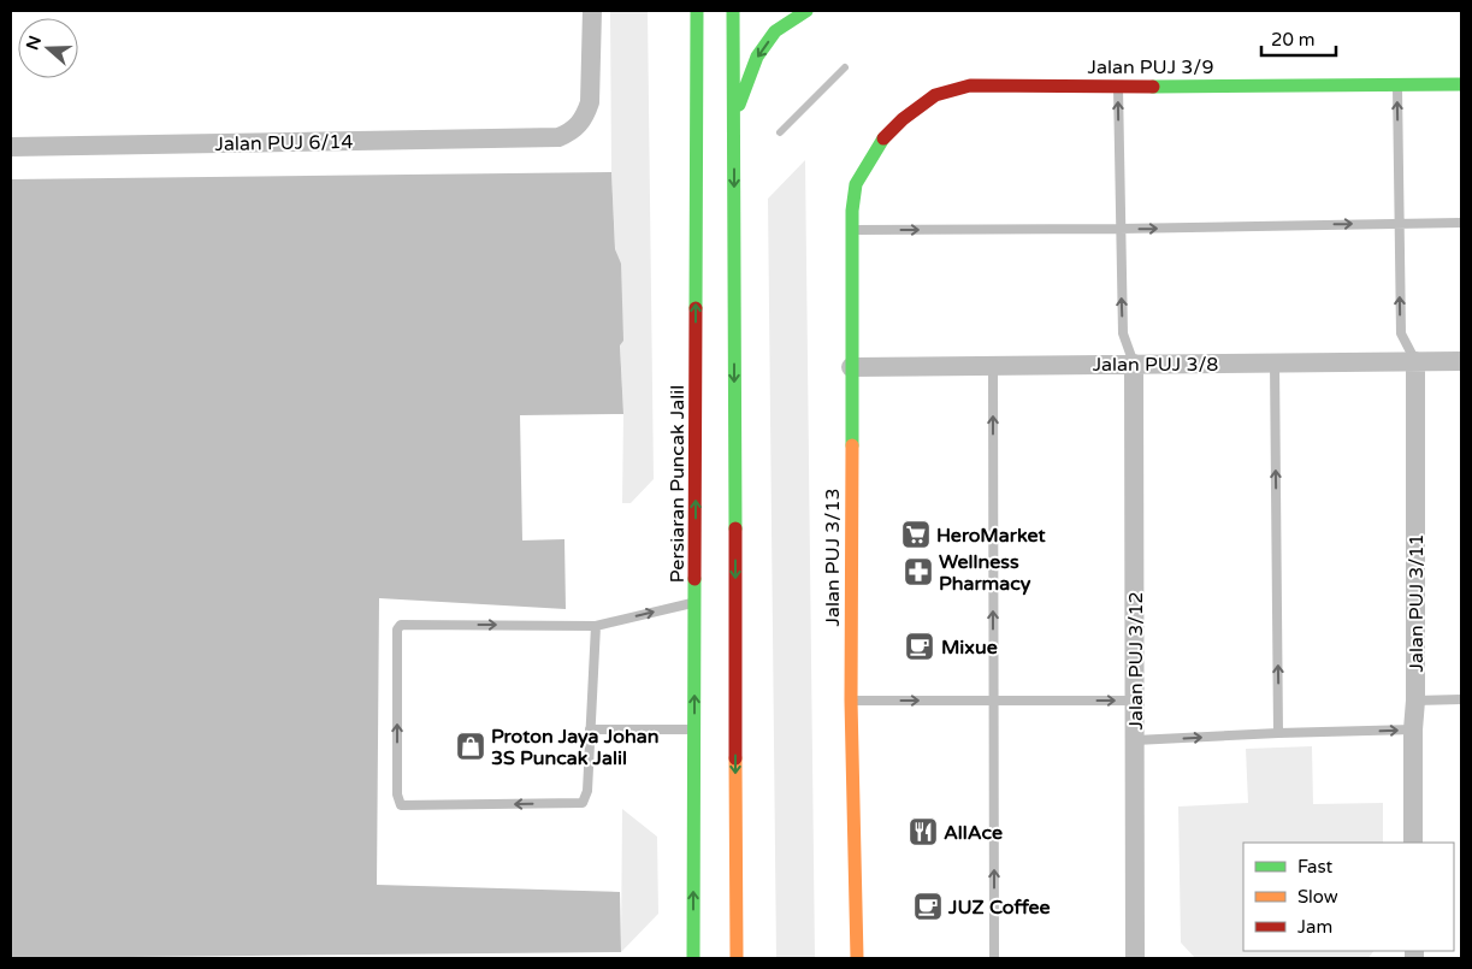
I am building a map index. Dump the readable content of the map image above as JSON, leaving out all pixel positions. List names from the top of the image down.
{
  "streets": {
    "main road": ["Jalan PUJ 3/9", "Persiaran Puncak Jalil", "Jalan PUJ 3/13"],
    "street": [
      "Jalan PUJ 6/14",
      "Jalan PUJ 3/8",
      "Jalan PUJ 3/11",
      "Jalan PUJ 3/12"
    ]
  },
  "crossings": [
    ["Jalan PUJ 3/9", "Jalan PUJ 3/13"],
    ["Jalan PUJ 3/8", "Jalan PUJ 3/13"],
    ["Jalan PUJ 3/8", "Jalan PUJ 3/11"],
    ["Jalan PUJ 3/8", "Jalan PUJ 3/12"]
  ],
  "places": {
    "supermarket": ["HeroMarket"],
    "pharmacy": ["Wellness Pharmacy"],
    "cafe": ["Mixue", "JUZ Coffee"],
    "shop": ["Proton Jaya Johan 3S Puncak Jalil"],
    "restaurant": ["AllAce"]
  },
  "legend": ["Fast", "Slow", "Jam"],
  "scale_bar": "20 m",
  "north": "left"
}
